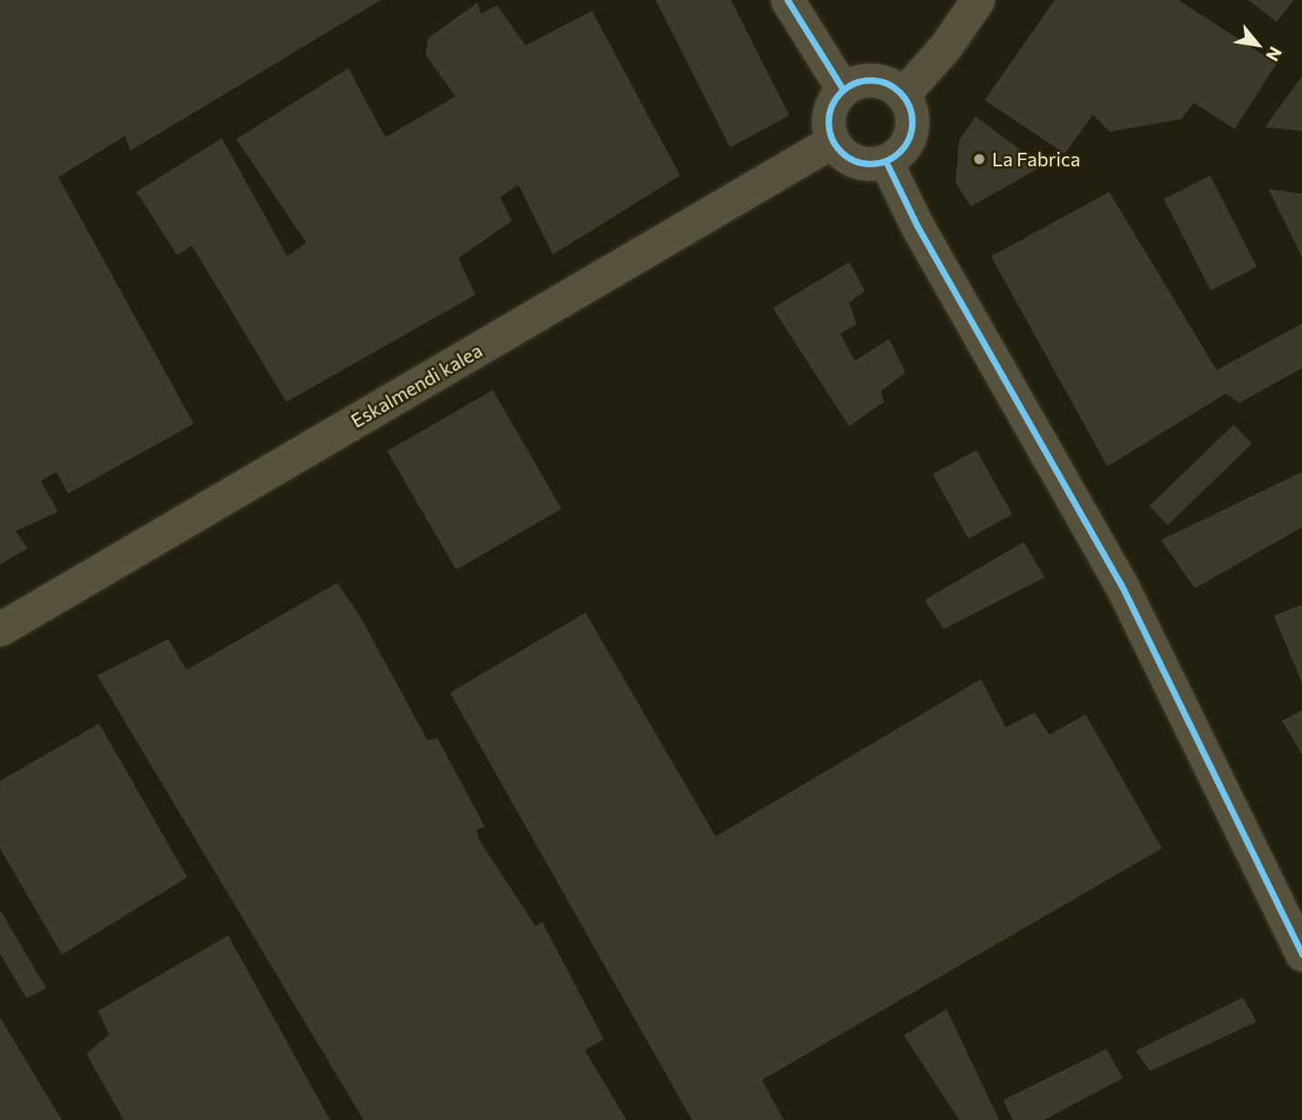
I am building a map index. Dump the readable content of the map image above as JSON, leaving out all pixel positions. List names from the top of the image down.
{
  "streets": {
    "street": ["Eskalmendi kalea"]
  },
  "places": ["La Fabrica"],
  "north": "bottom right"
}
